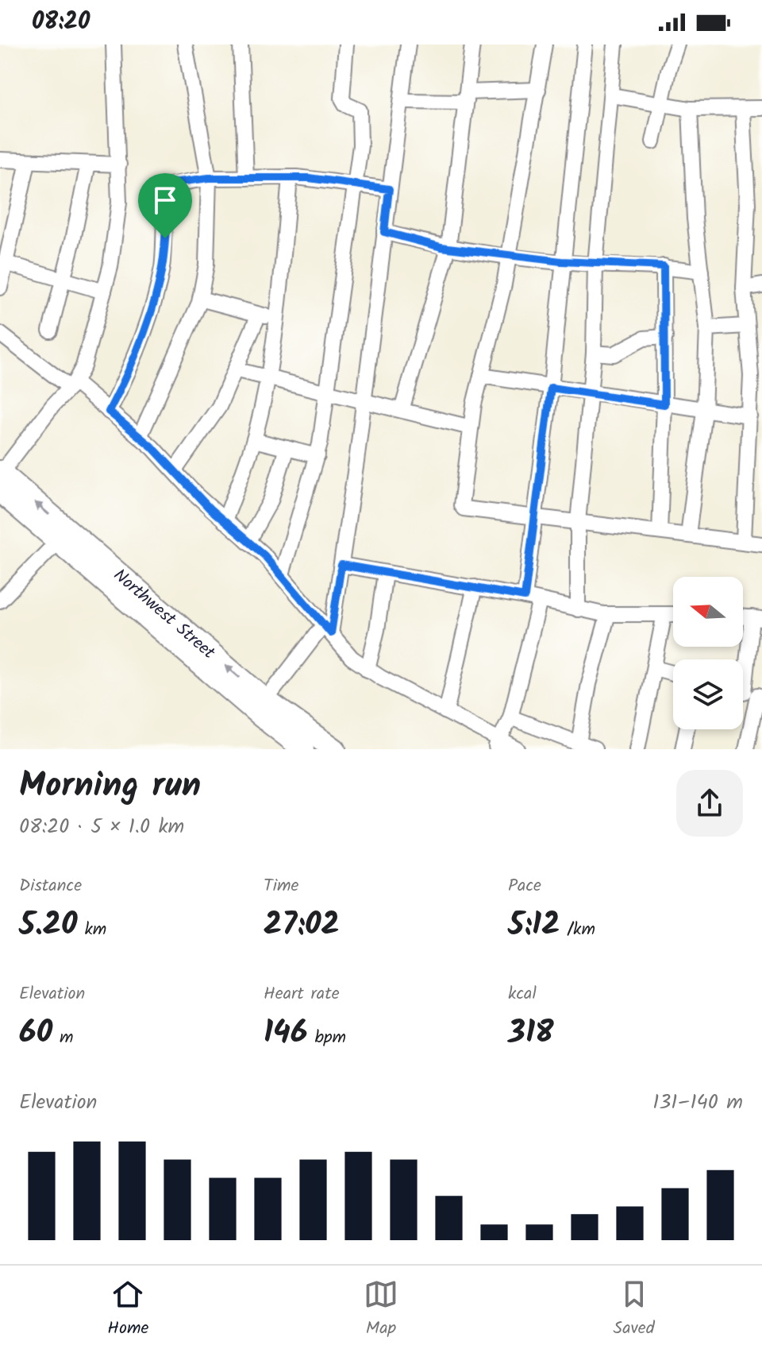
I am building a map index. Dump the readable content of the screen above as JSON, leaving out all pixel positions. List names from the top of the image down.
{
  "streets": {
    "main road": ["Northwest Street"]
  },
  "north": "left",
  "page": {
    "status": "08:20",
    "heading": ["Morning run", "08:20 · 5 × 1.0 km"],
    "stats": [
      ["Distance", "5.20 km"],
      ["Time", "27:02"],
      ["Pace", "5:12 /km"],
      ["Elevation", "60 m"],
      ["Heart rate", "146 bpm"],
      ["kcal", "318"]
    ],
    "chart": ["Elevation", "131–140 m"],
    "tabs": ["Home", "Map", "Saved"]
  }
}
